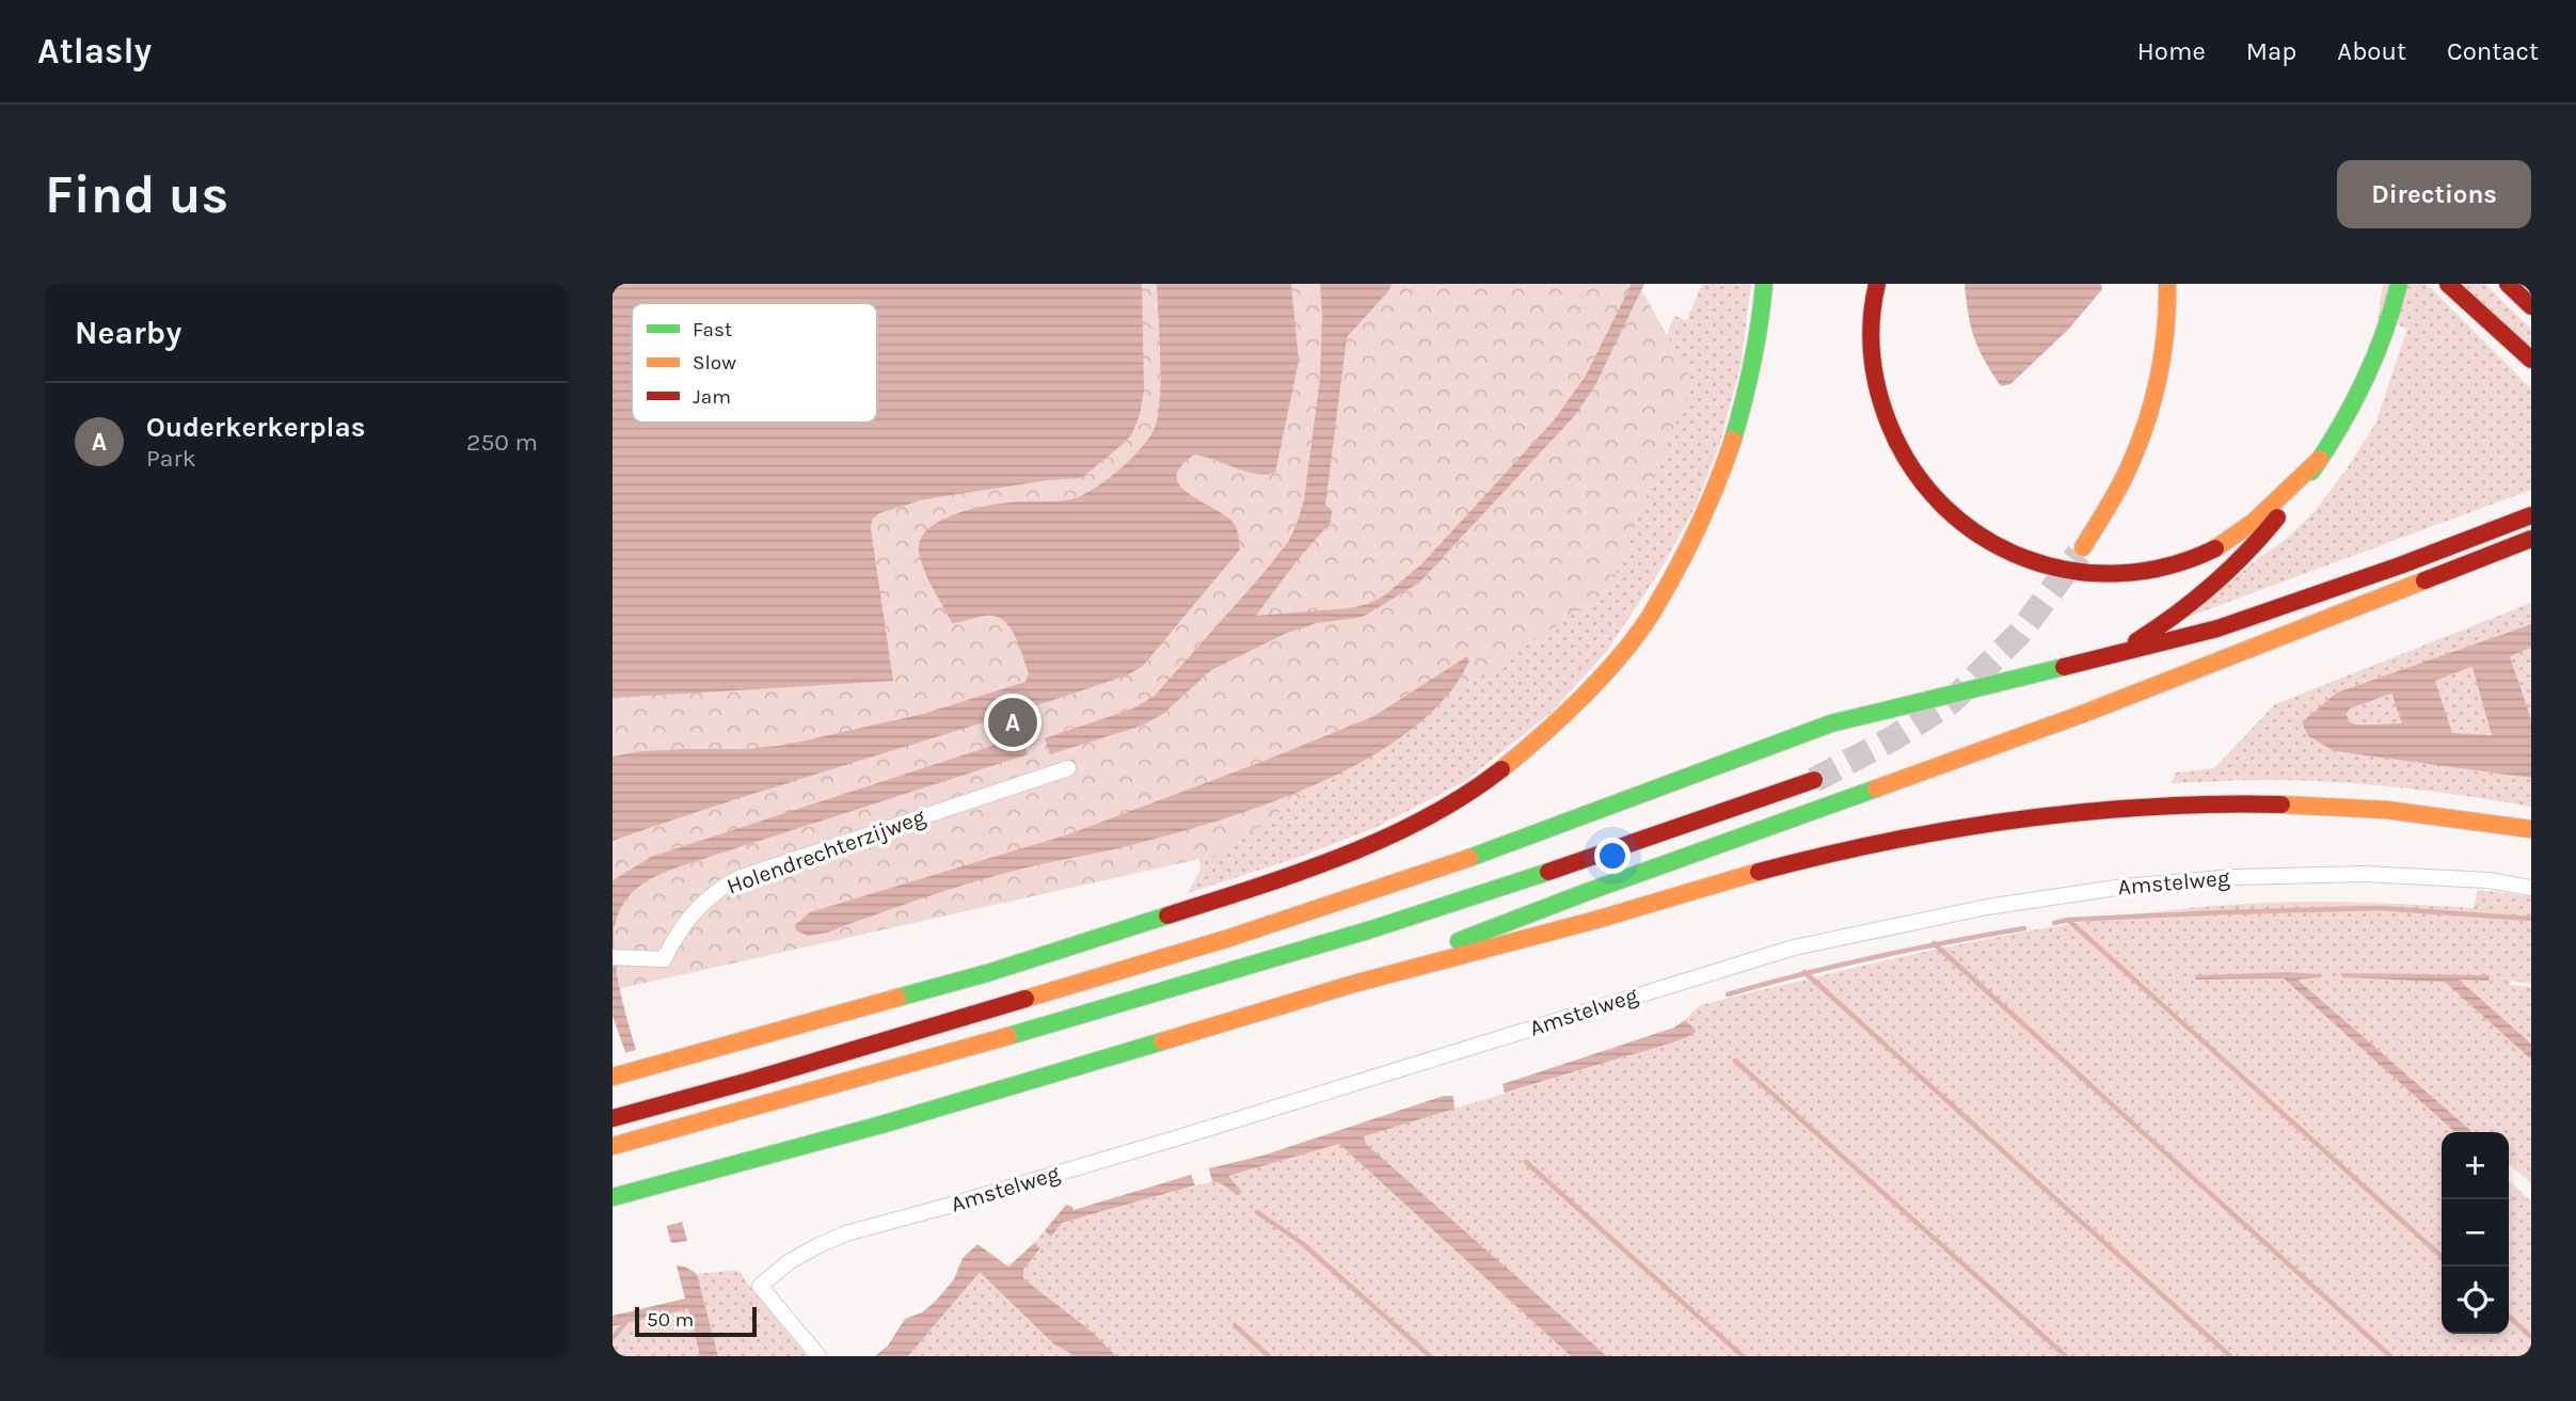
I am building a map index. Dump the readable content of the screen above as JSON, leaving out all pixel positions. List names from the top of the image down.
{
  "streets": {
    "street": ["Holendrechterzijweg", "Amstelweg"]
  },
  "legend": ["Fast", "Slow", "Jam"],
  "scale_bar": "50 m",
  "page": {
    "header": "Atlasly",
    "nav": [
      "Home",
      "Map",
      "About",
      "Contact"
    ],
    "buttons": "Directions",
    "title": "Find us",
    "heading": "Nearby",
    "list": [
      {
        "mark": "A",
        "name": "Ouderkerkerplas",
        "note": "Park",
        "value": "250 m"
      }
    ],
    "pins": "A",
    "map_buttons": ["+", "−"],
    "scale": "50 m"
  }
}
